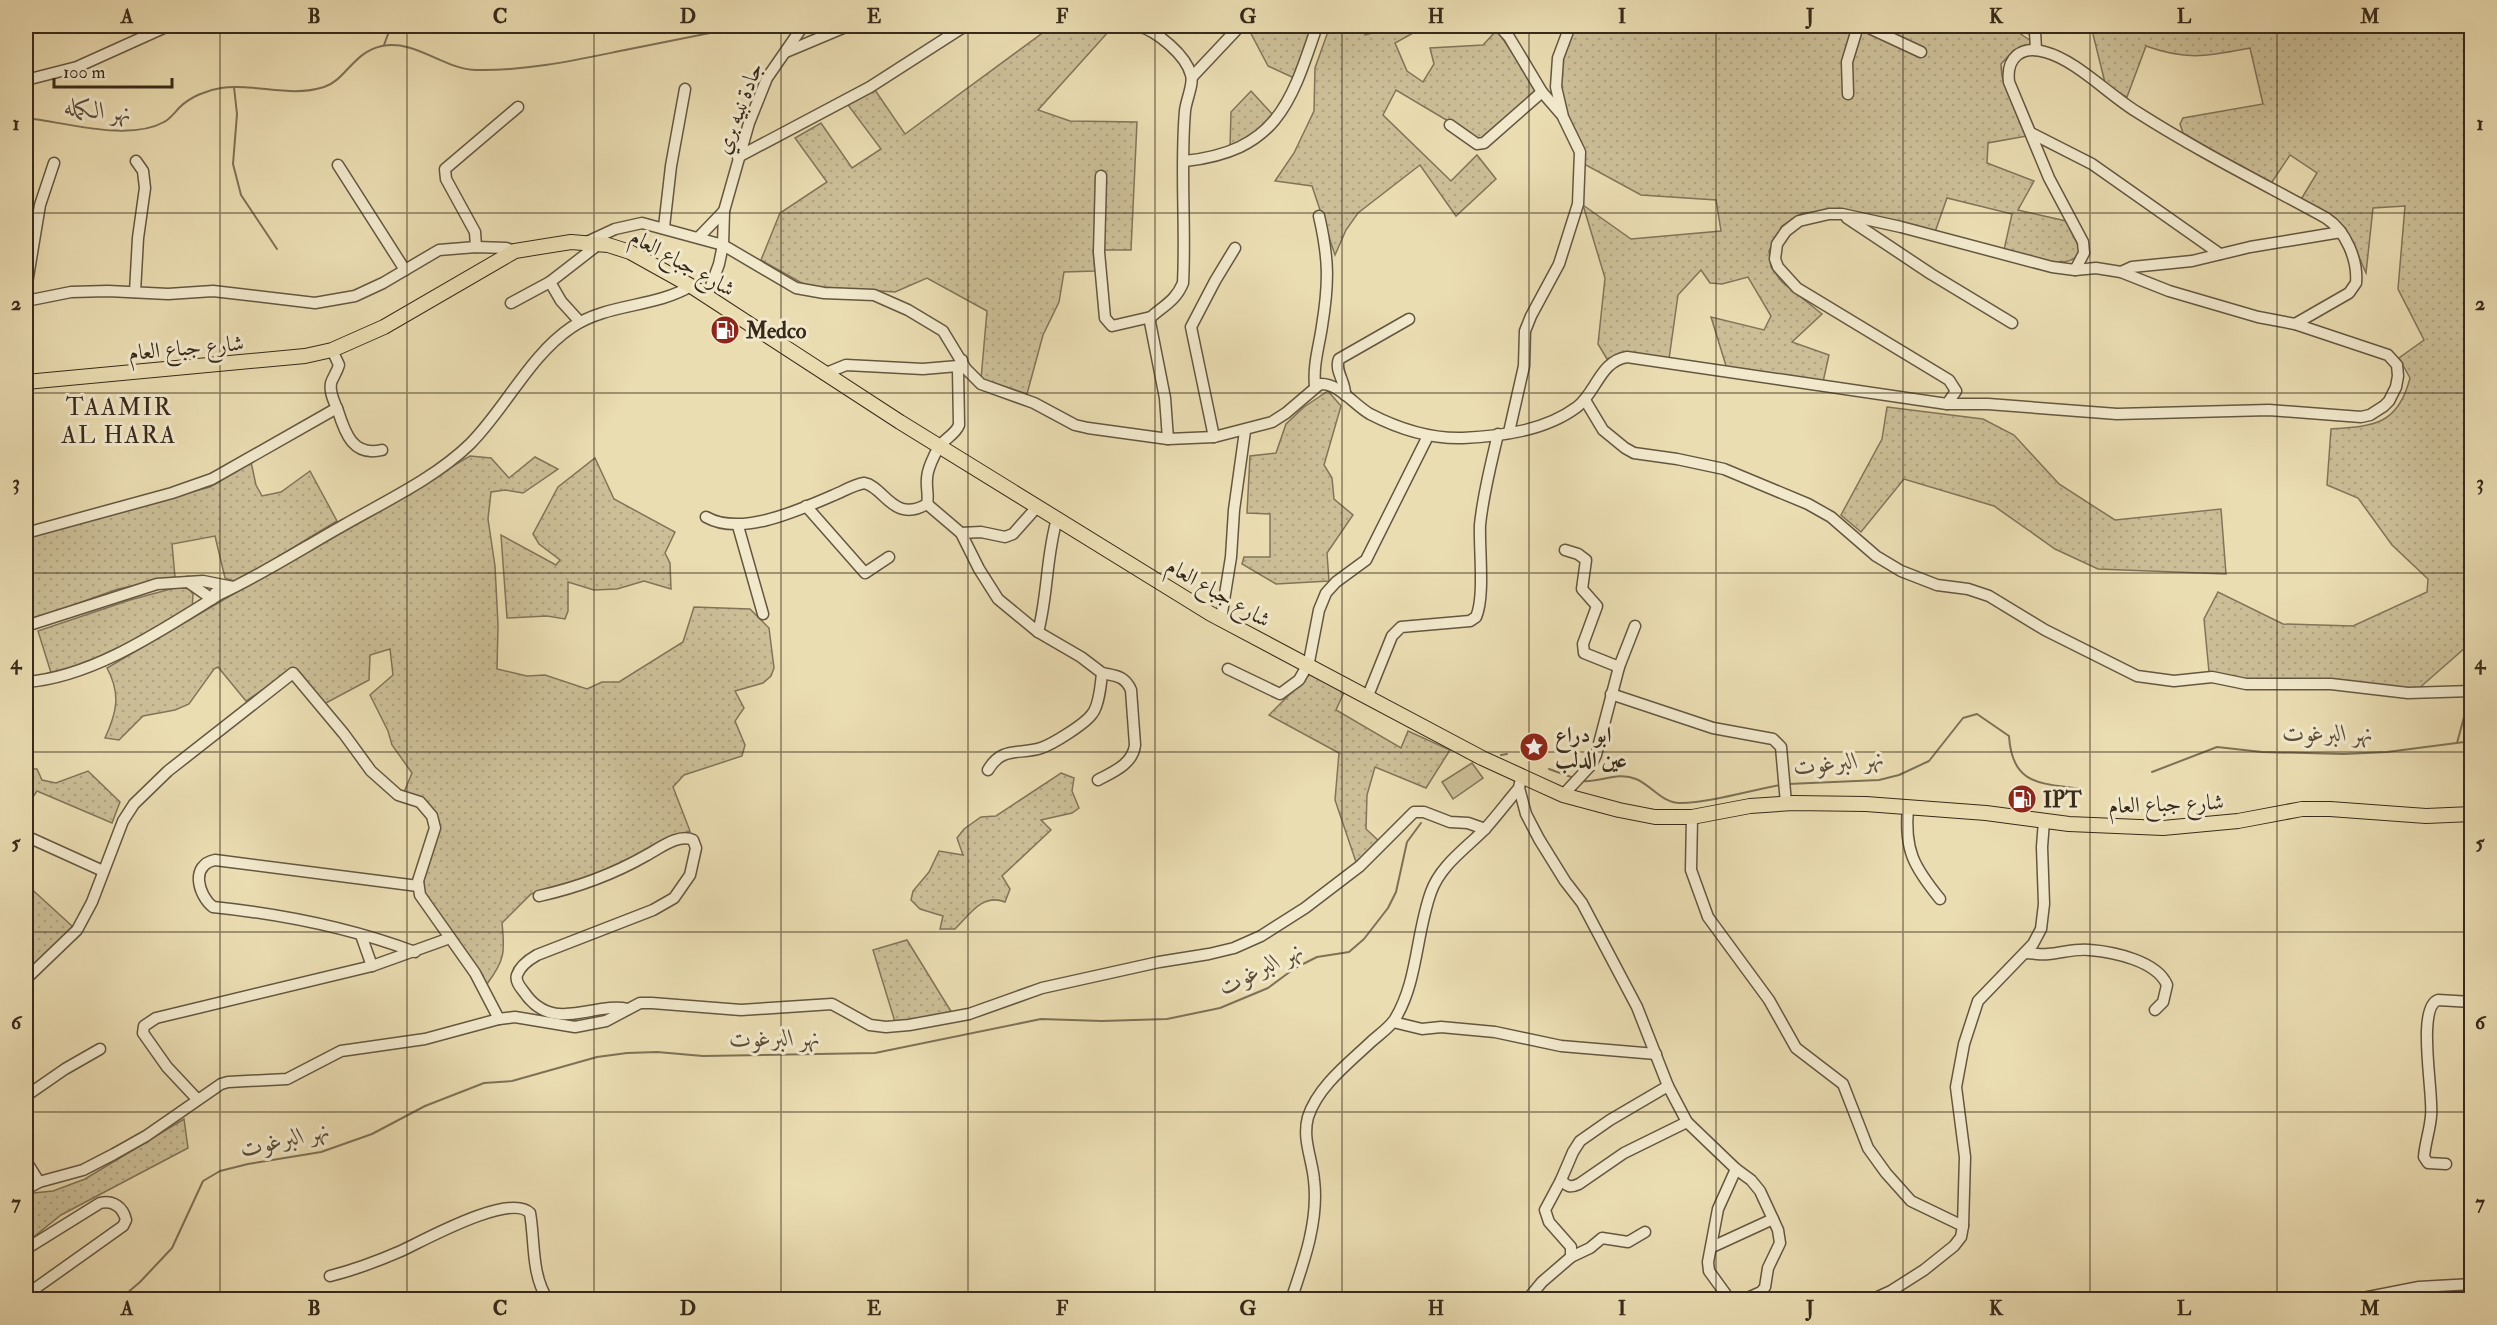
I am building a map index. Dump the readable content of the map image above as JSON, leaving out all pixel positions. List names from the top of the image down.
{
  "streets": {
    "main road": ["شارع جباع العام"],
    "street": ["جادة نبيه بري"]
  },
  "crossings": [
    ["جادة نبيه بري", "شارع جباع العام"]
  ],
  "districts": ["TAAMIR AL HARA"],
  "water": ["نهر الكمله", "نهر البرغوت"],
  "places": {
    "fuel station": ["Medco", "IPT"],
    "place": ["ابو دراع عين الدلب"]
  },
  "scale_bar": "100 m",
  "grid": {
    "columns": [
      "A",
      "B",
      "C",
      "D",
      "E",
      "F",
      "G",
      "H",
      "I",
      "J",
      "K",
      "L",
      "M"
    ],
    "rows": [
      "1",
      "2",
      "3",
      "4",
      "5",
      "6",
      "7"
    ]
  }
}
